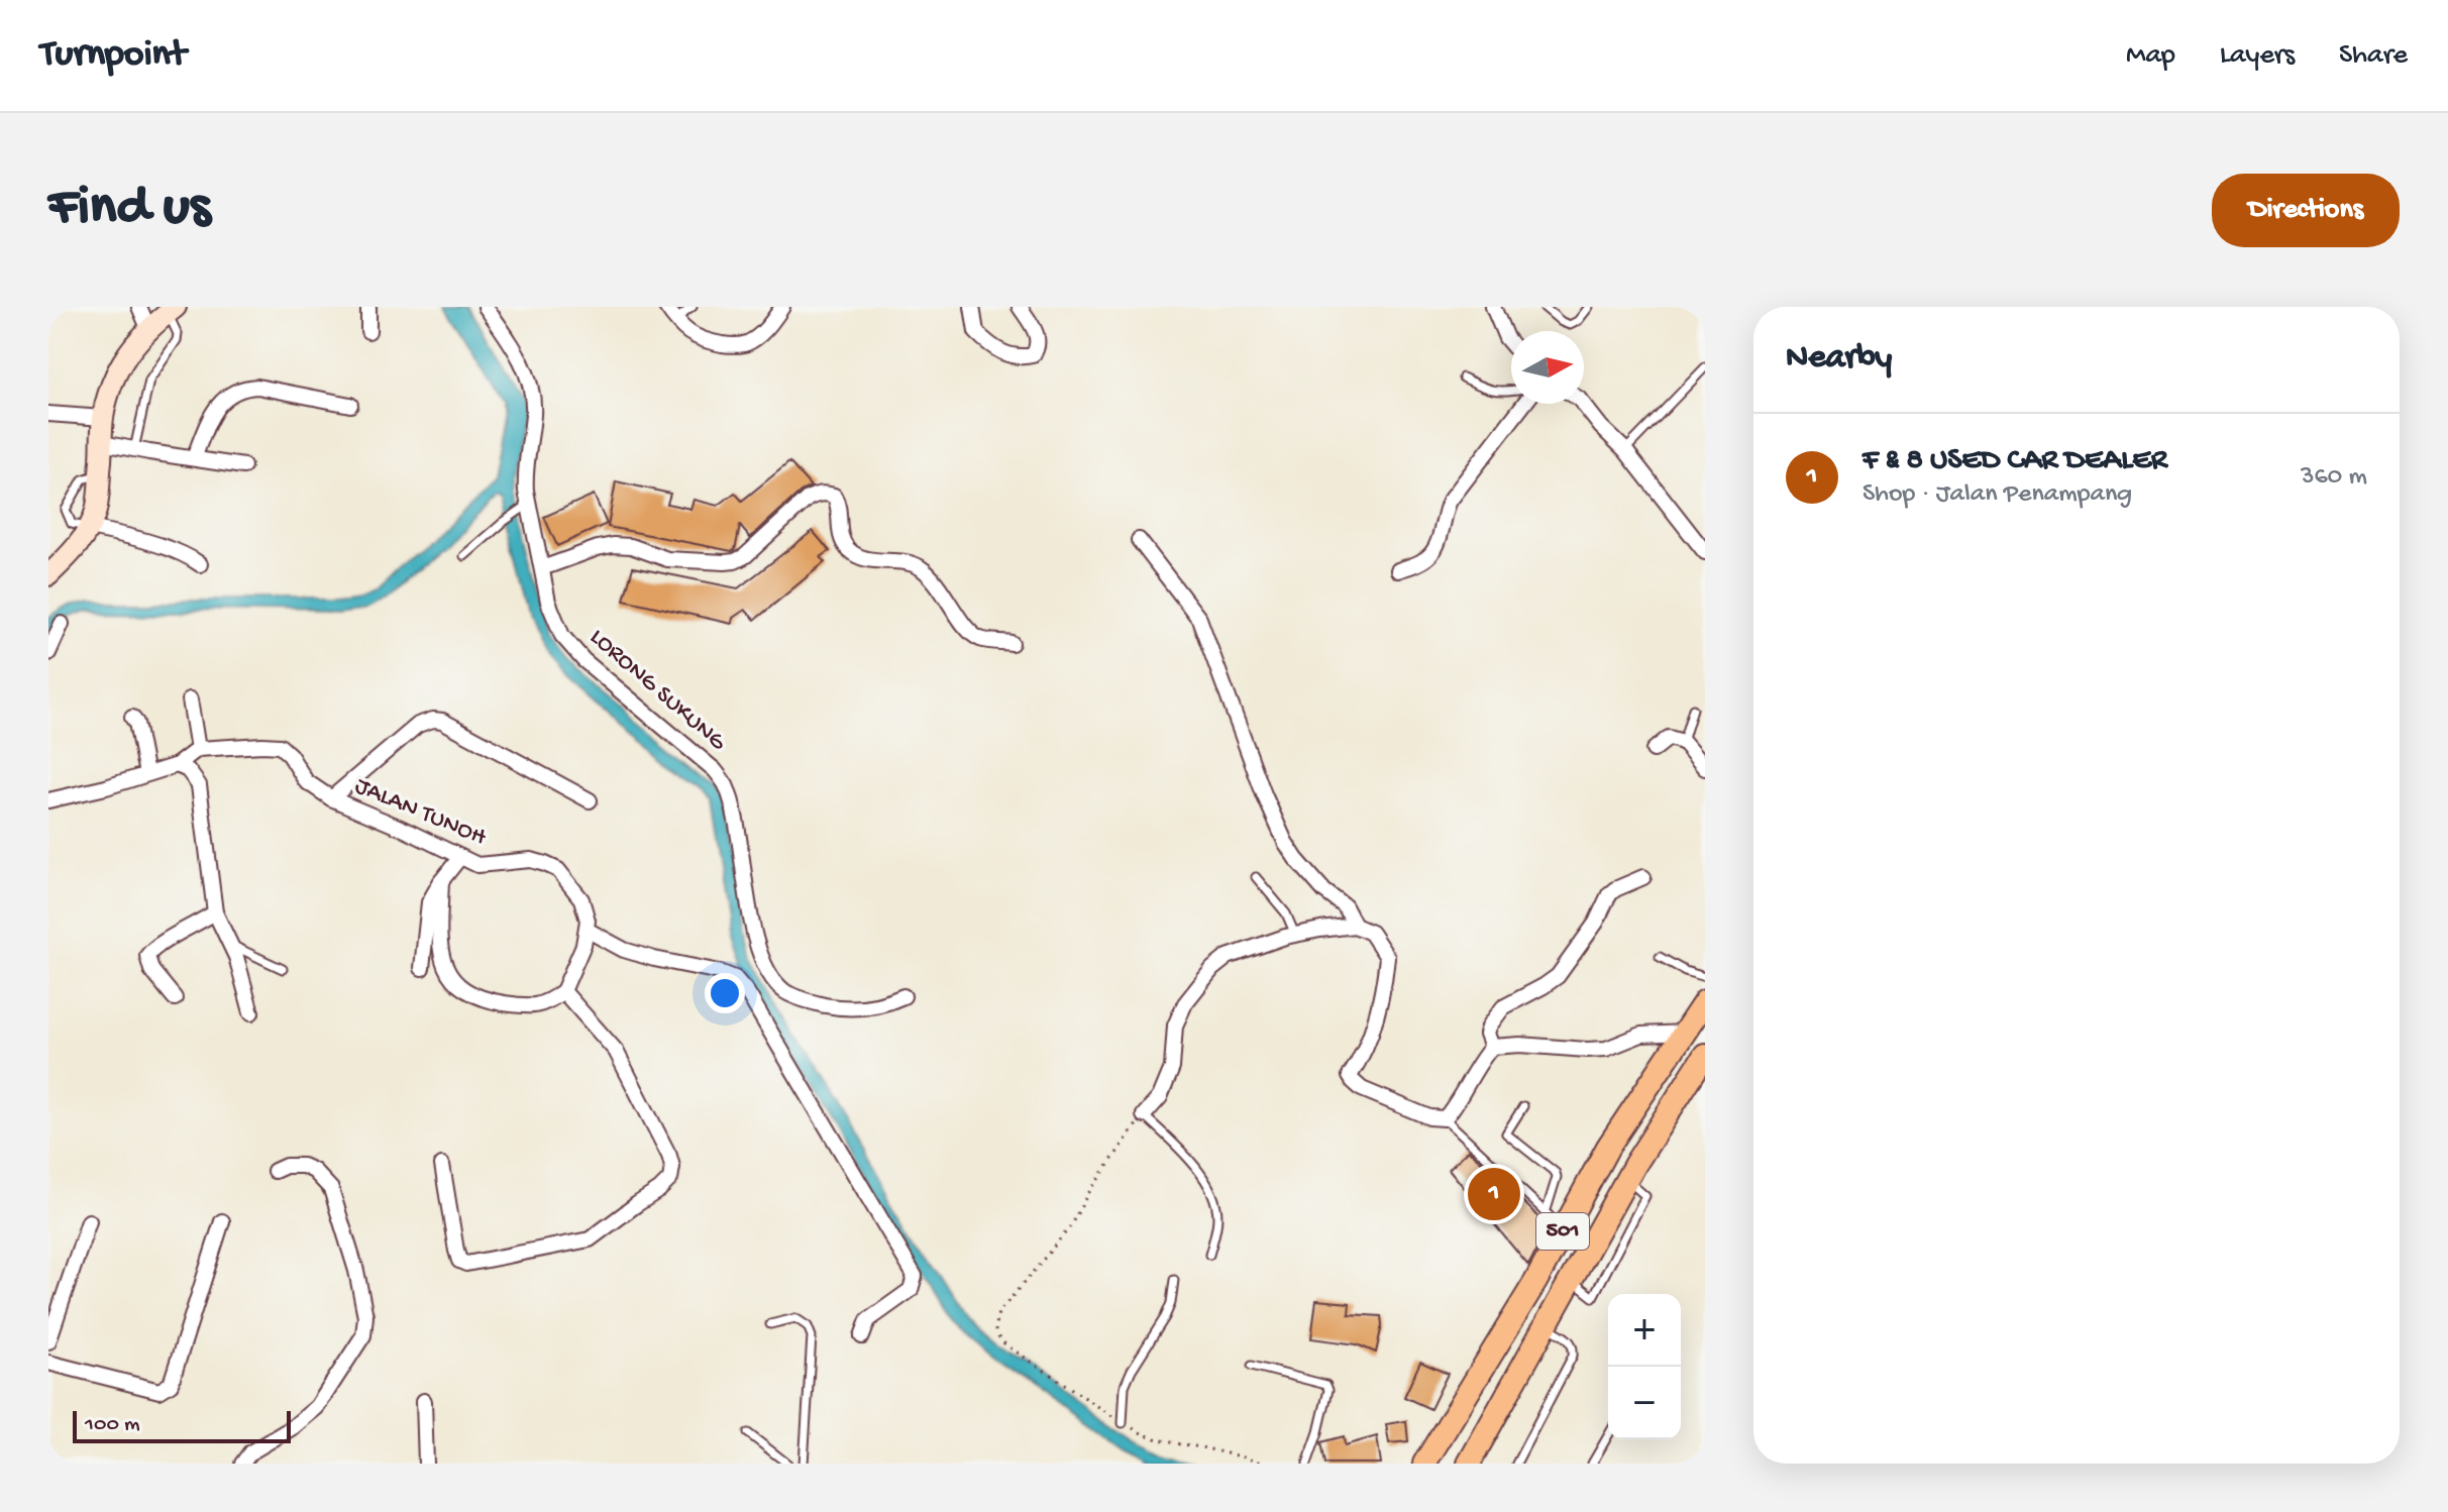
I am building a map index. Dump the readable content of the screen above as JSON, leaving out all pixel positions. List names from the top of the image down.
{
  "streets": {
    "main road": ["501"],
    "street": ["LORONG SUKUNG", "JALAN TUNOH"]
  },
  "scale_bar": "100 m",
  "north": "right",
  "page": {
    "header": "Turnpoint",
    "nav": ["Map", "Layers", "Share"],
    "buttons": "Directions",
    "title": "Find us",
    "heading": "Nearby",
    "list": [
      {
        "mark": "1",
        "name": "F & 8 USED CAR DEALER",
        "note": "Shop · Jalan Penampang",
        "value": "360 m"
      }
    ],
    "pins": "1",
    "map_buttons": ["+", "−"],
    "scale": "100 m"
  }
}
